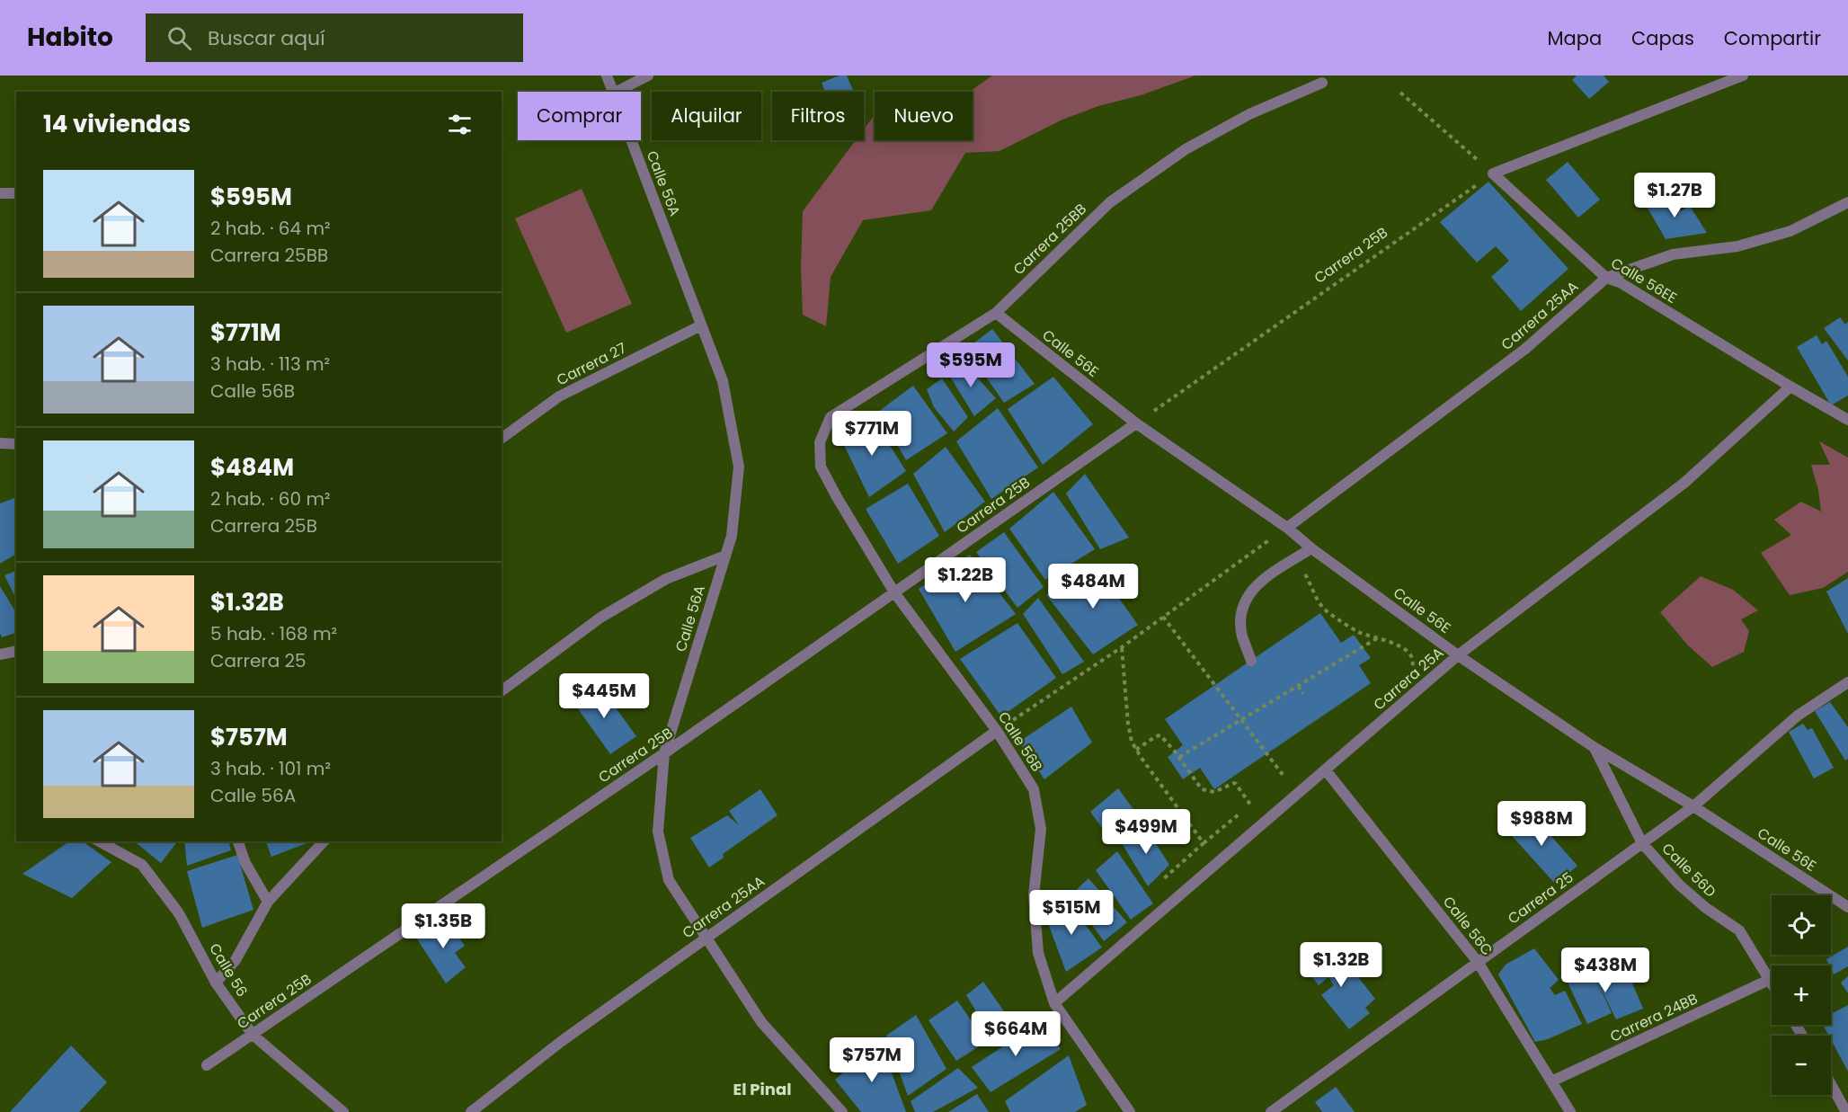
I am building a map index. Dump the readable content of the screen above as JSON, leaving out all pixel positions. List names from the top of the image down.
{
  "streets": {
    "street": [
      "Calle 56A",
      "Carrera 25BB",
      "Carrera 25B",
      "Calle 56EE",
      "Carrera 25AA",
      "Calle 56E",
      "Carrera 27",
      "Carrera 25A",
      "Calle 56B",
      "Calle 56D",
      "Carrera 25",
      "Calle 56C",
      "Calle 56",
      "Carrera 24BB"
    ]
  },
  "crossings": [
    ["Calle 56A", "Carrera 25B"],
    ["Calle 56A", "Carrera 25AA"],
    ["Calle 56A", "Carrera 27"],
    ["Carrera 25BB", "Calle 56E"],
    ["Carrera 25BB", "Calle 56B"],
    ["Carrera 25B", "Calle 56EE"],
    ["Carrera 25B", "Calle 56E"],
    ["Carrera 25B", "Calle 56B"],
    ["Carrera 25B", "Calle 56"],
    ["Calle 56EE", "Carrera 25AA"],
    ["Calle 56EE", "Carrera 25A"],
    ["Carrera 25AA", "Calle 56E"],
    ["Carrera 25AA", "Calle 56B"],
    ["Calle 56E", "Carrera 25A"],
    ["Calle 56E", "Calle 56D"],
    ["Calle 56E", "Carrera 25"],
    ["Carrera 25A", "Calle 56B"],
    ["Carrera 25A", "Calle 56C"],
    ["Calle 56D", "Carrera 25"],
    ["Calle 56D", "Carrera 24BB"],
    ["Carrera 25", "Calle 56C"],
    ["Calle 56C", "Carrera 24BB"]
  ],
  "districts": ["El Pinal"],
  "page": {
    "header": "Habito",
    "search": "Buscar aquí",
    "nav": ["Mapa", "Capas", "Compartir"],
    "chip": [
      "Comprar",
      "Alquilar",
      "Filtros",
      "Nuevo"
    ],
    "heading": "14 viviendas",
    "list": [
      {
        "name": "$595M",
        "note": "2 hab. · 64 m² · Carrera 25BB"
      },
      {
        "name": "$771M",
        "note": "3 hab. · 113 m² · Calle 56B"
      },
      {
        "name": "$484M",
        "note": "2 hab. · 60 m² · Carrera 25B"
      },
      {
        "name": "$1.32B",
        "note": "5 hab. · 168 m² · Carrera 25"
      },
      {
        "name": "$757M",
        "note": "3 hab. · 101 m² · Calle 56A"
      }
    ],
    "price": [
      "$1.27B",
      "$595M",
      "$771M",
      "$1.22B",
      "$484M",
      "$445M",
      "$988M",
      "$499M",
      "$515M",
      "$1.35B",
      "$1.32B",
      "$438M",
      "$664M",
      "$757M"
    ],
    "map_buttons": ["+", "−"]
  }
}
